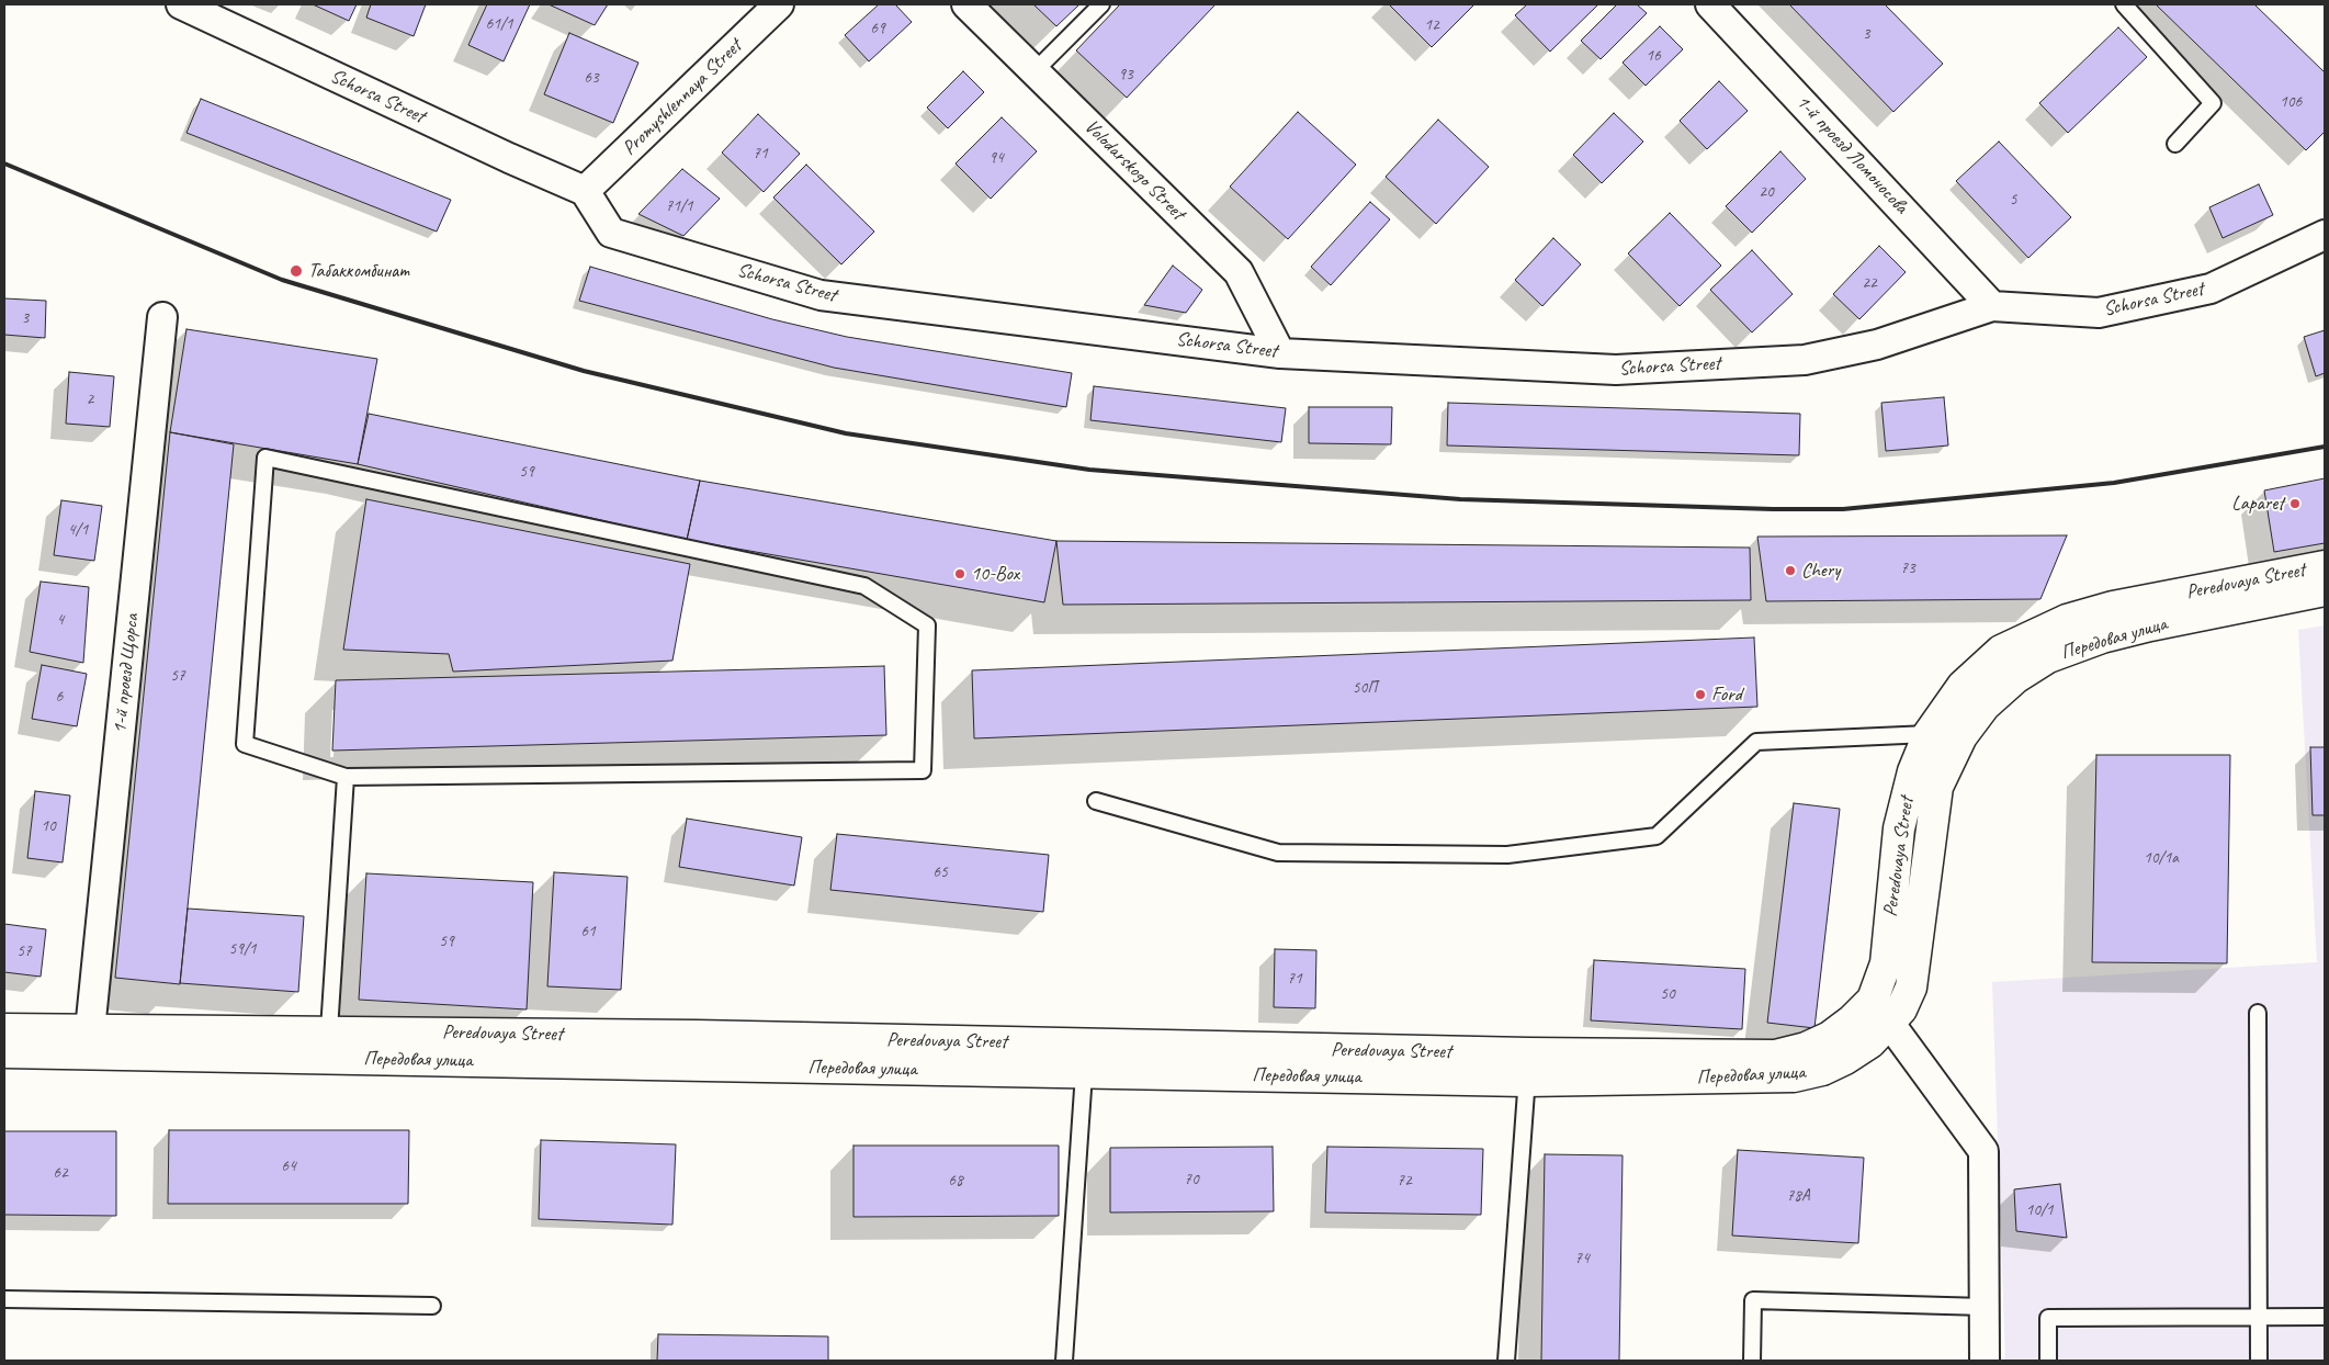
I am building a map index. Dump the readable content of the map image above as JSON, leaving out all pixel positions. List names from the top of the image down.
{
  "streets": {
    "main road": ["Peredovaya Street", "Передовая улица"],
    "street": [
      "Schorsa Street",
      "Promyshlennaya Street",
      "1-й проезд Ломоносова",
      "Volodarskogo Street",
      "1-й проезд Щорса"
    ]
  },
  "crossings": [
    ["Schorsa Street", "Promyshlennaya Street"],
    ["Schorsa Street", "1-й проезд Ломоносова"],
    ["Schorsa Street", "Volodarskogo Street"],
    ["Peredovaya Street", "Передовая улица"],
    ["Peredovaya Street", "1-й проезд Щорса"]
  ],
  "places": [
    "Табаккомбинат",
    "Laparet",
    "Chery",
    "10-Box",
    "Ford"
  ],
  "house_numbers": [
    "61/1",
    "12",
    "69",
    "3",
    "16",
    "93",
    "63",
    "106",
    "71",
    "94",
    "20",
    "5",
    "71/1",
    "22",
    "3",
    "2",
    "59",
    "4/1",
    "73",
    "4",
    "57",
    "50П",
    "6",
    "10",
    "10/1а",
    "65",
    "61",
    "59",
    "59/1",
    "57",
    "71",
    "50",
    "64",
    "62",
    "70",
    "68",
    "72",
    "78А",
    "10/1",
    "74"
  ]
}
